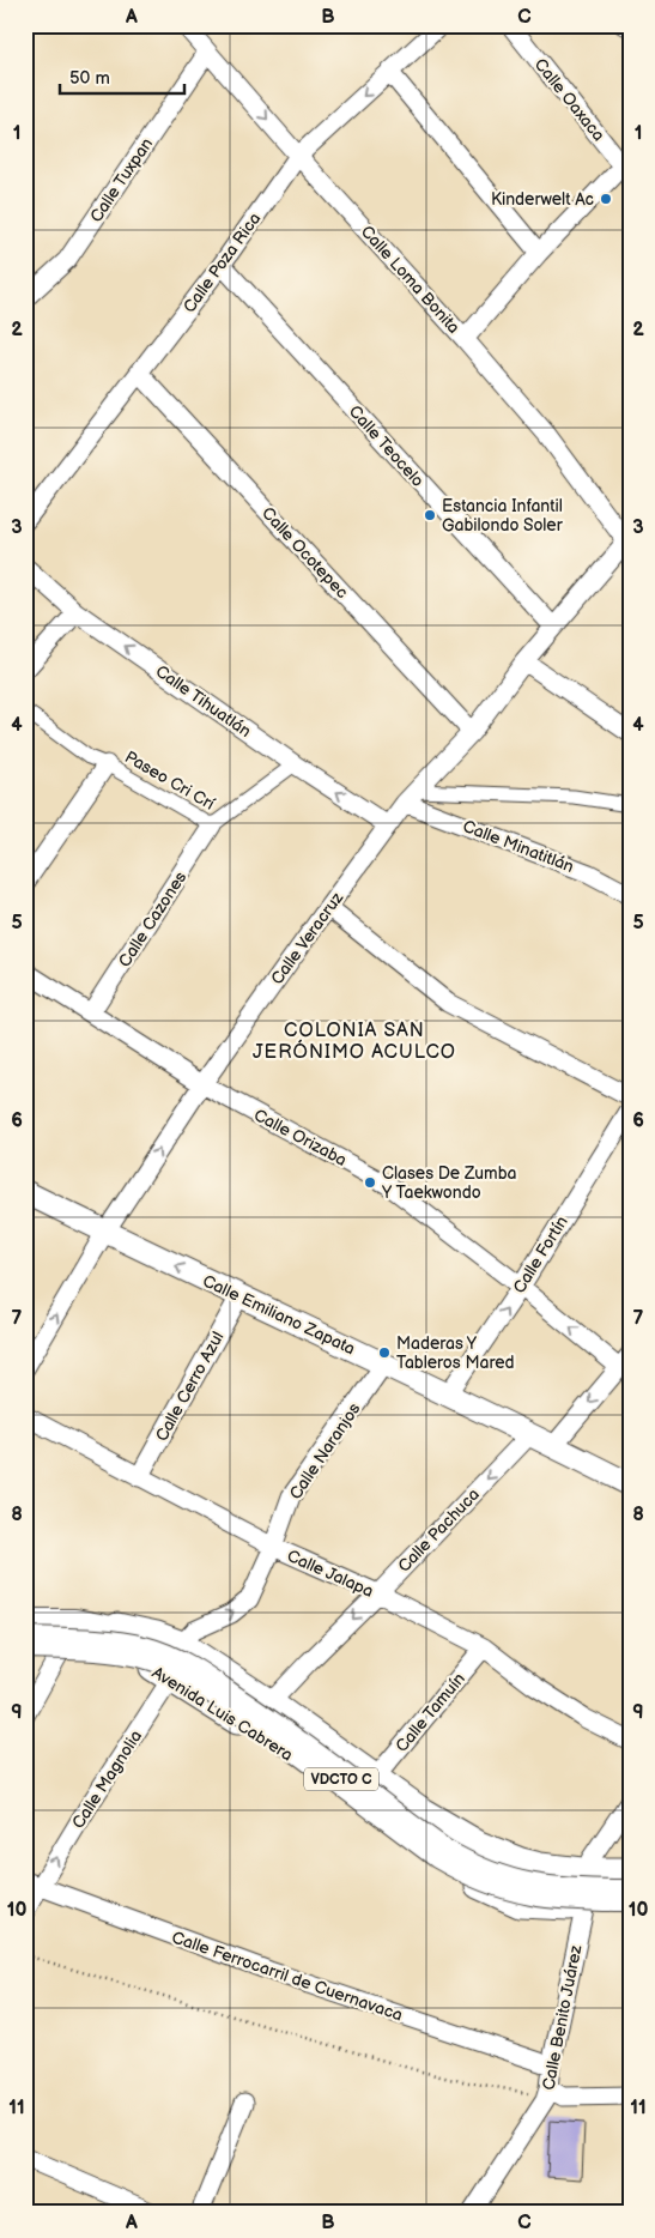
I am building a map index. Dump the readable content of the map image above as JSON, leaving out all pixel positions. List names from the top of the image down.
{
  "streets": {
    "highway": ["VDCTO C"],
    "main road": ["Avenida Luis Cabrera"],
    "street": [
      "Calle Oaxaca",
      "Calle Tuxpan",
      "Calle Poza Rica",
      "Calle Loma Bonita",
      "Calle Teocelo",
      "Calle Ocotepec",
      "Calle Tihuatlán",
      "Paseo Cri Crí",
      "Calle Minatitlán",
      "Calle Cazones",
      "Calle Veracruz",
      "Calle Orizaba",
      "Calle Fortín",
      "Calle Emiliano Zapata",
      "Calle Cerro Azul",
      "Calle Naranjos",
      "Calle Pachuca",
      "Calle Jalapa",
      "Calle Tamuín",
      "Calle Magnolia",
      "Calle Ferrocarril de Cuernavaca",
      "Calle Benito Juárez"
    ]
  },
  "crossings": [
    ["Calle Tuxpan", "Calle Loma Bonita"],
    ["Calle Poza Rica", "Calle Loma Bonita"],
    ["Calle Poza Rica", "Calle Teocelo"],
    ["Calle Poza Rica", "Calle Ocotepec"],
    ["Calle Loma Bonita", "Calle Veracruz"],
    ["Calle Teocelo", "Calle Veracruz"],
    ["Calle Ocotepec", "Calle Veracruz"],
    ["Calle Tihuatlán", "Paseo Cri Crí"],
    ["Calle Tihuatlán", "Calle Veracruz"],
    ["Paseo Cri Crí", "Calle Cazones"],
    ["Calle Minatitlán", "Calle Veracruz"],
    ["Calle Cazones", "Calle Orizaba"],
    ["Calle Veracruz", "Calle Orizaba"],
    ["Calle Veracruz", "Calle Emiliano Zapata"],
    ["Calle Orizaba", "Calle Fortín"],
    ["Calle Fortín", "Calle Emiliano Zapata"],
    ["Calle Emiliano Zapata", "Calle Cerro Azul"],
    ["Calle Emiliano Zapata", "Calle Naranjos"],
    ["Calle Emiliano Zapata", "Calle Pachuca"],
    ["Calle Cerro Azul", "Calle Jalapa"],
    ["Calle Naranjos", "Calle Jalapa"],
    ["Calle Naranjos", "Avenida Luis Cabrera"],
    ["Calle Naranjos", "Calle Magnolia"],
    ["Calle Pachuca", "Calle Jalapa"],
    ["Calle Pachuca", "Avenida Luis Cabrera"],
    ["Calle Jalapa", "Calle Tamuín"],
    ["Calle Tamuín", "Avenida Luis Cabrera"],
    ["Avenida Luis Cabrera", "Calle Magnolia"],
    ["Avenida Luis Cabrera", "VDCTO C"],
    ["Avenida Luis Cabrera", "Calle Benito Juárez"],
    ["Calle Magnolia", "Calle Ferrocarril de Cuernavaca"],
    ["Calle Ferrocarril de Cuernavaca", "Calle Benito Juárez"]
  ],
  "one_way": ["Calle Tihuatlán", "Calle Naranjos", "Calle Pachuca"],
  "districts": ["COLONIA SAN JERÓNIMO ACULCO"],
  "places": [
    "Kinderwelt Ac",
    "Estancia Infantil Gabilondo Soler",
    "Clases De Zumba Y Taekwondo",
    "Maderas Y Tableros Mared"
  ],
  "scale_bar": "50 m",
  "grid": {
    "columns": ["A", "B", "C"],
    "rows": [
      "1",
      "2",
      "3",
      "4",
      "5",
      "6",
      "7",
      "8",
      "9",
      "10",
      "11"
    ]
  }
}
